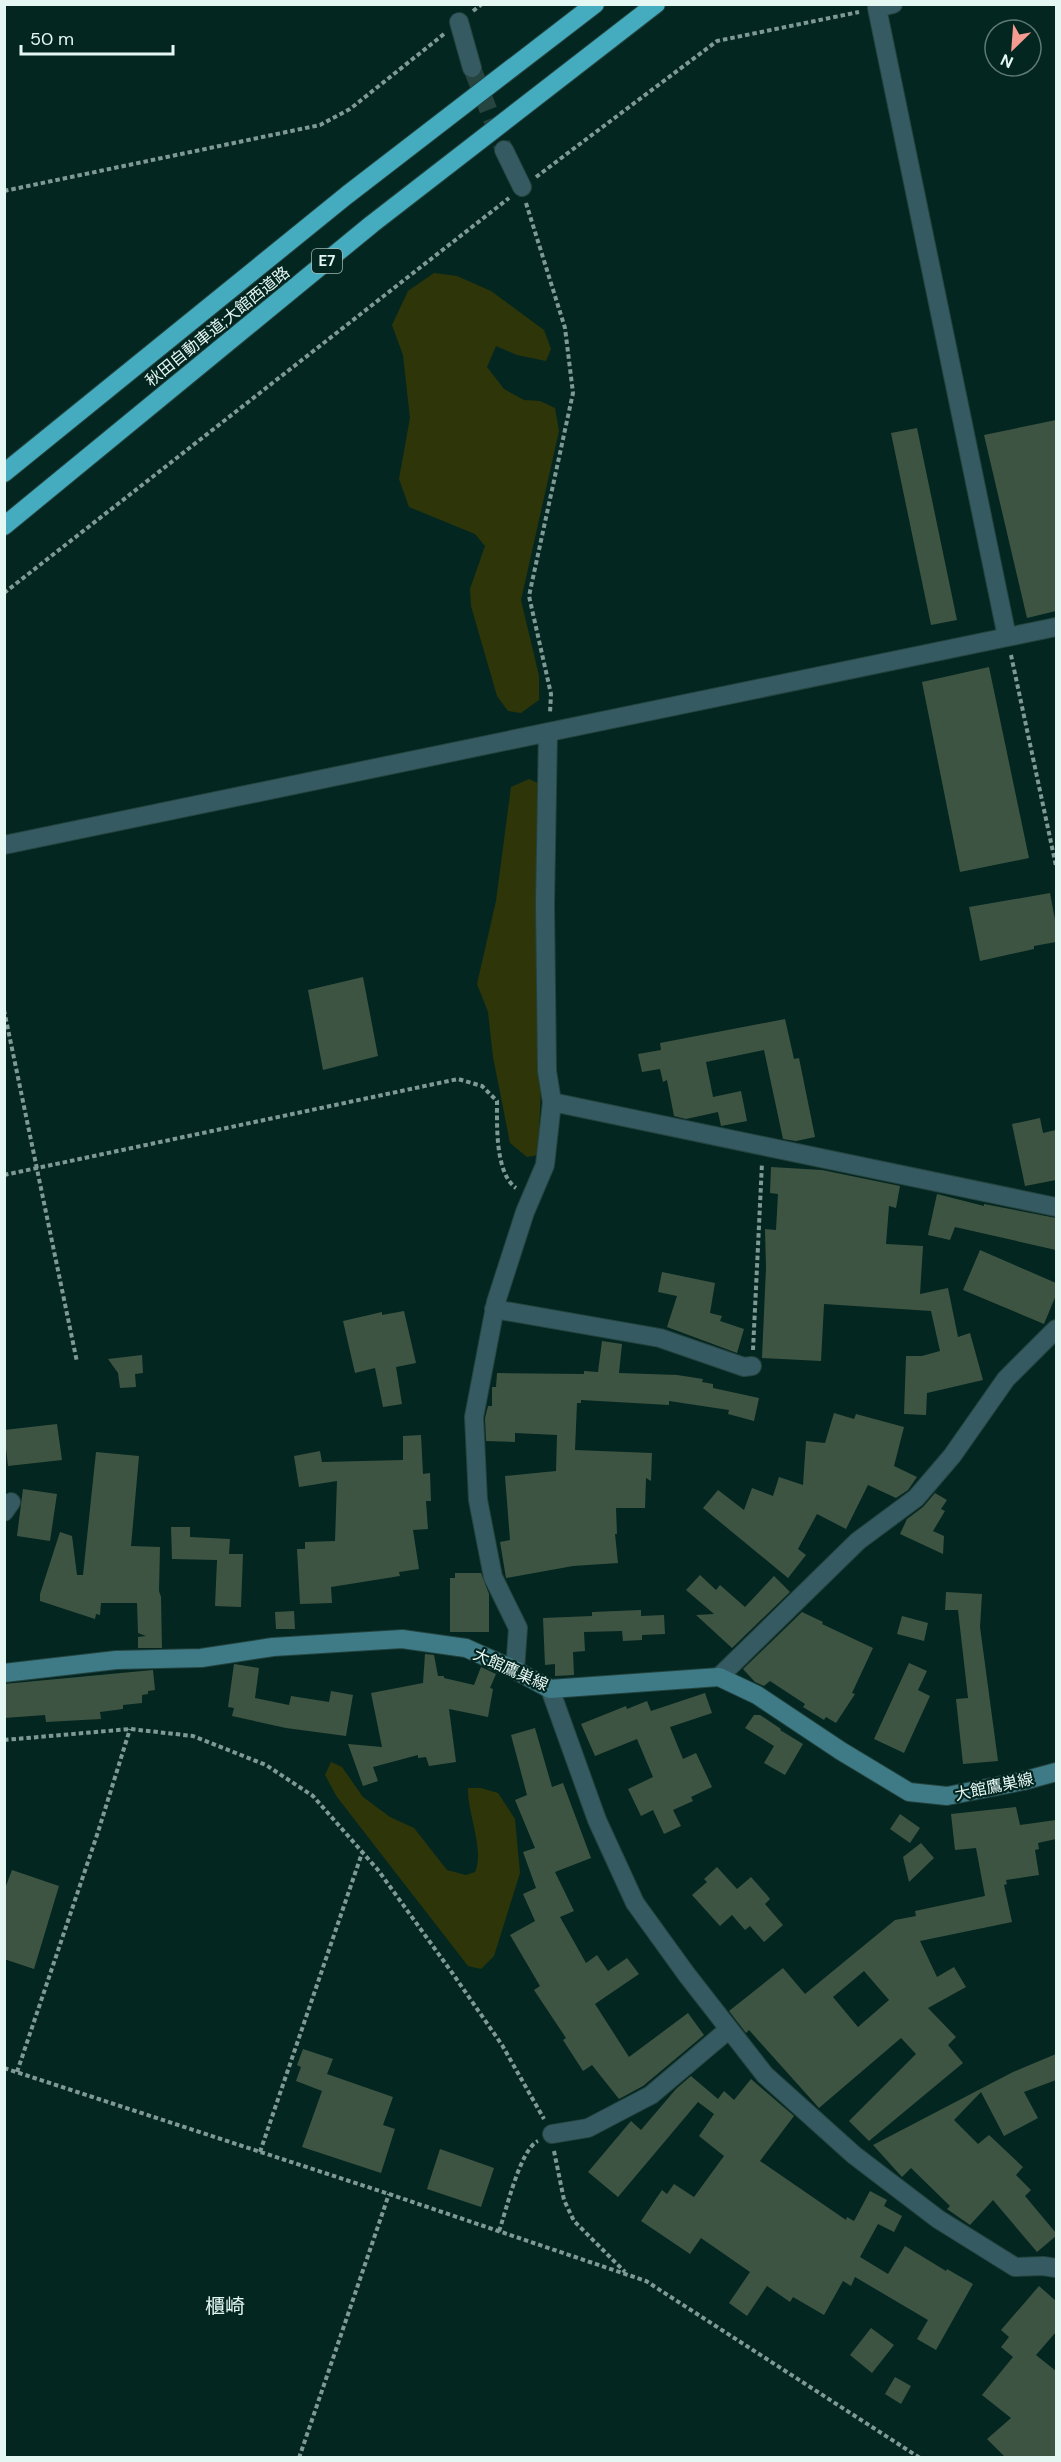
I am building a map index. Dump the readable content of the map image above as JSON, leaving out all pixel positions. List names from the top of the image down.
{
  "streets": {
    "highway": ["E7", "秋田自動車道;大館西道路"],
    "main road": ["大館鷹巣線"]
  },
  "districts": ["櫃崎"],
  "scale_bar": "50 m",
  "north": "bottom left"
}
